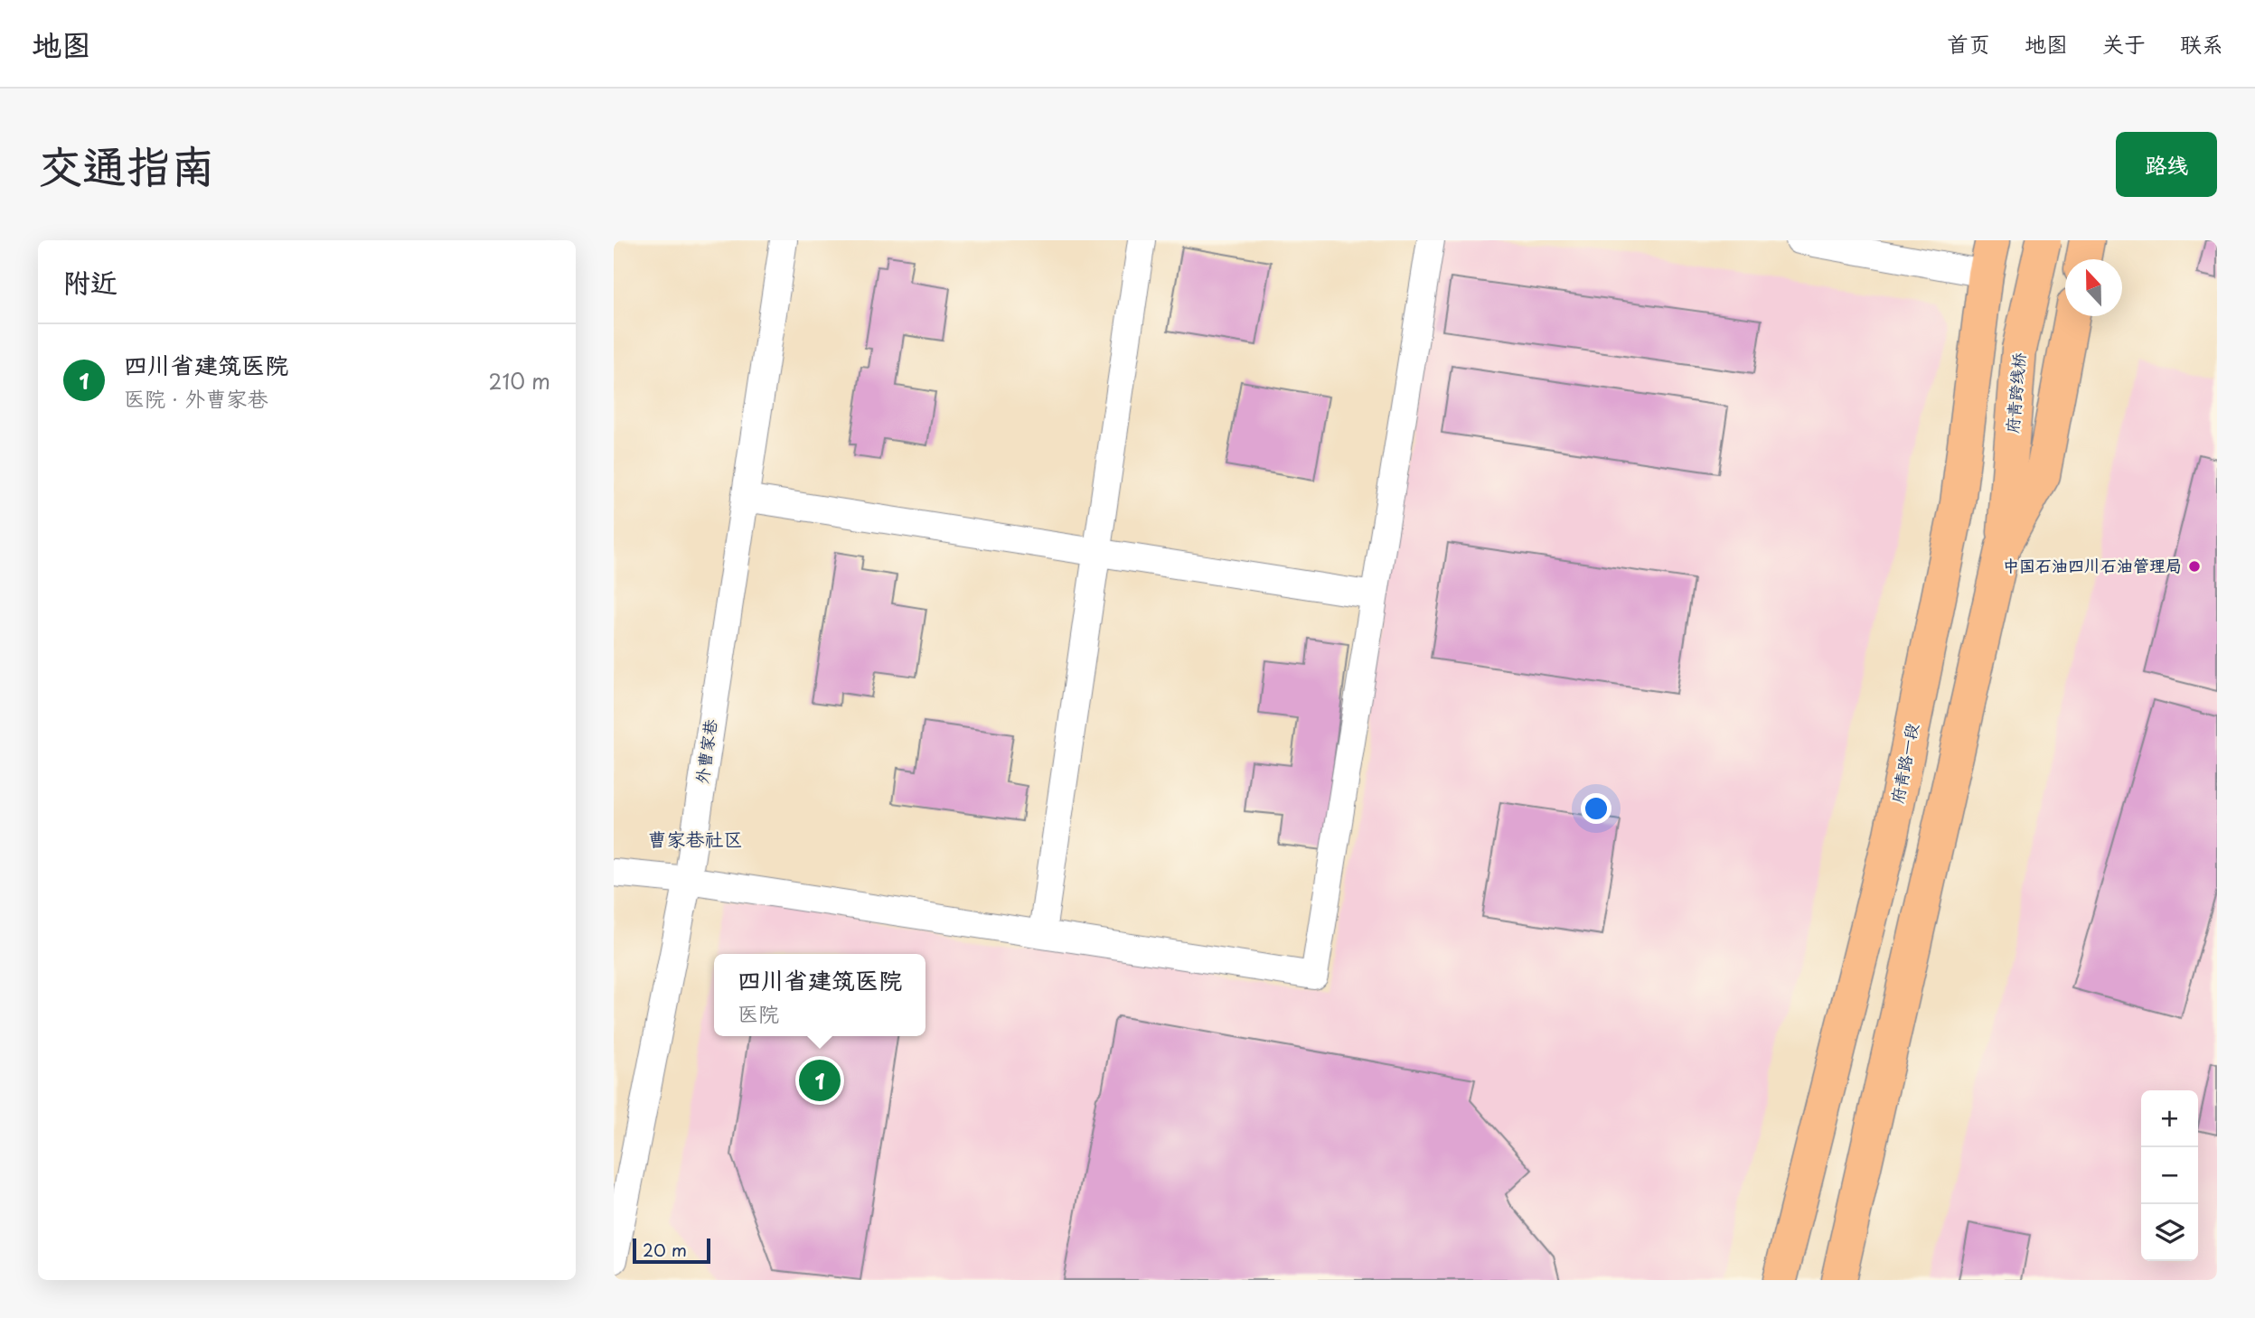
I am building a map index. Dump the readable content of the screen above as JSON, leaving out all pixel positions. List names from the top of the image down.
{
  "streets": {
    "main road": ["府青跨线桥", "府青路一段"],
    "street": ["外曹家巷"]
  },
  "crossings": [
    ["府青跨线桥", "府青路一段"]
  ],
  "districts": ["曹家巷社区"],
  "places": ["中国石油四川石油管理局"],
  "scale_bar": "20 m",
  "north": "top",
  "page": {
    "header": "地图",
    "nav": [
      "首页",
      "地图",
      "关于",
      "联系"
    ],
    "title": "交通指南",
    "buttons": "路线",
    "heading": "附近",
    "list": [
      {
        "mark": "1",
        "name": "四川省建筑医院",
        "note": "医院 · 外曹家巷",
        "value": "210 m"
      }
    ],
    "popup": ["四川省建筑医院", "医院"],
    "pins": "1",
    "map_buttons": ["+", "−"],
    "scale": "20 m"
  }
}
